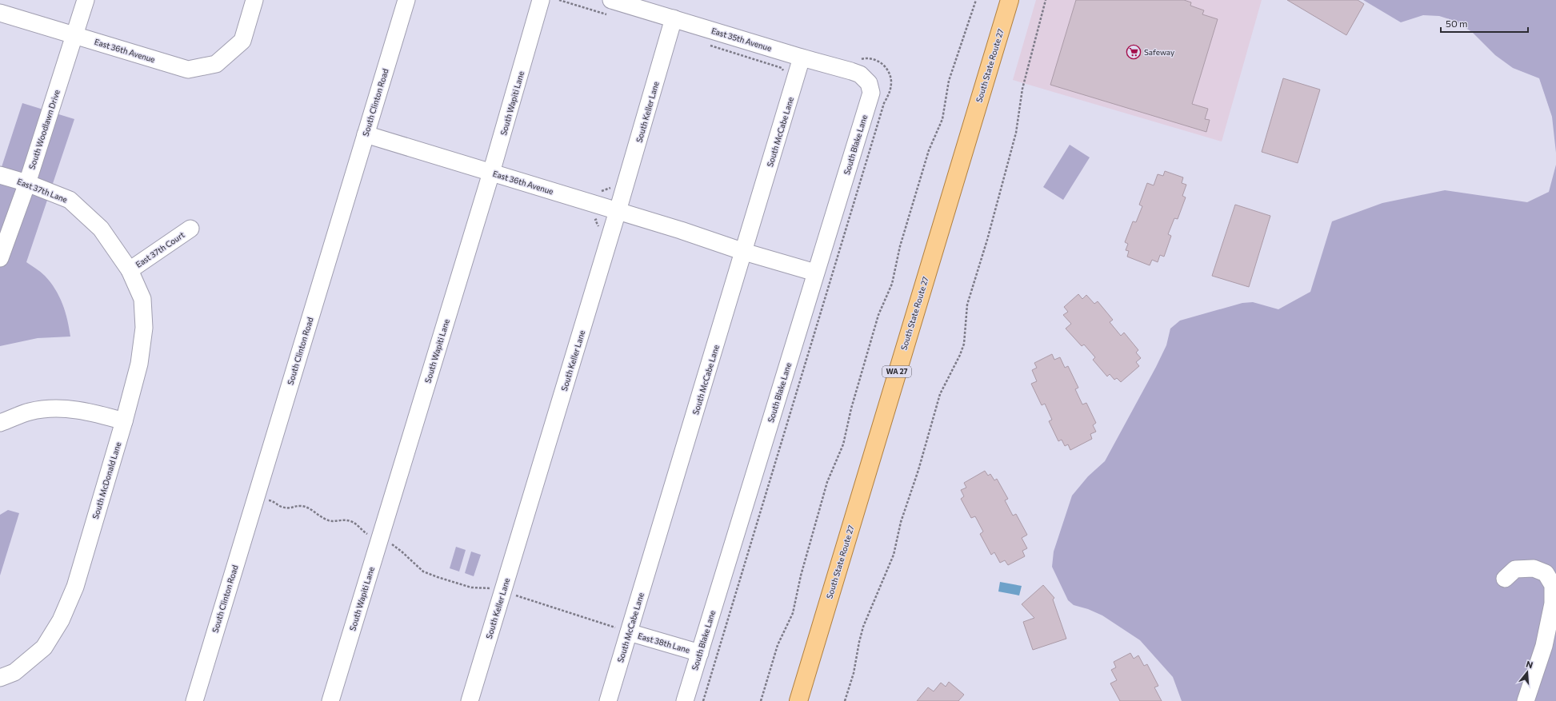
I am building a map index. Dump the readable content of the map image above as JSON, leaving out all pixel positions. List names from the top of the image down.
{
  "streets": {
    "main road": ["South State Route 27", "WA 27"],
    "street": [
      "East 35th Avenue",
      "East 36th Avenue",
      "South Clinton Road",
      "South Wapiti Lane",
      "South Keller Lane",
      "South Woodlawn Drive",
      "South McCabe Lane",
      "South Blake Lane",
      "East 37th Lane",
      "East 37th Court",
      "South McDonald Lane",
      "East 38th Lane"
    ]
  },
  "crossings": [
    ["East 35th Avenue", "South Keller Lane"],
    ["East 35th Avenue", "South McCabe Lane"],
    ["East 35th Avenue", "South Blake Lane"],
    ["East 36th Avenue", "South Clinton Road"],
    ["East 36th Avenue", "South Wapiti Lane"],
    ["East 36th Avenue", "South Keller Lane"],
    ["East 36th Avenue", "South Woodlawn Drive"],
    ["East 36th Avenue", "South McCabe Lane"],
    ["East 36th Avenue", "South Blake Lane"],
    ["South Woodlawn Drive", "East 37th Lane"],
    ["South McCabe Lane", "East 38th Lane"],
    ["South Blake Lane", "East 38th Lane"],
    ["East 37th Lane", "East 37th Court"],
    ["East 37th Lane", "South McDonald Lane"],
    ["East 37th Court", "South McDonald Lane"]
  ],
  "places": {
    "supermarket": ["Safeway"]
  },
  "scale_bar": "50 m",
  "north": "top"
}
